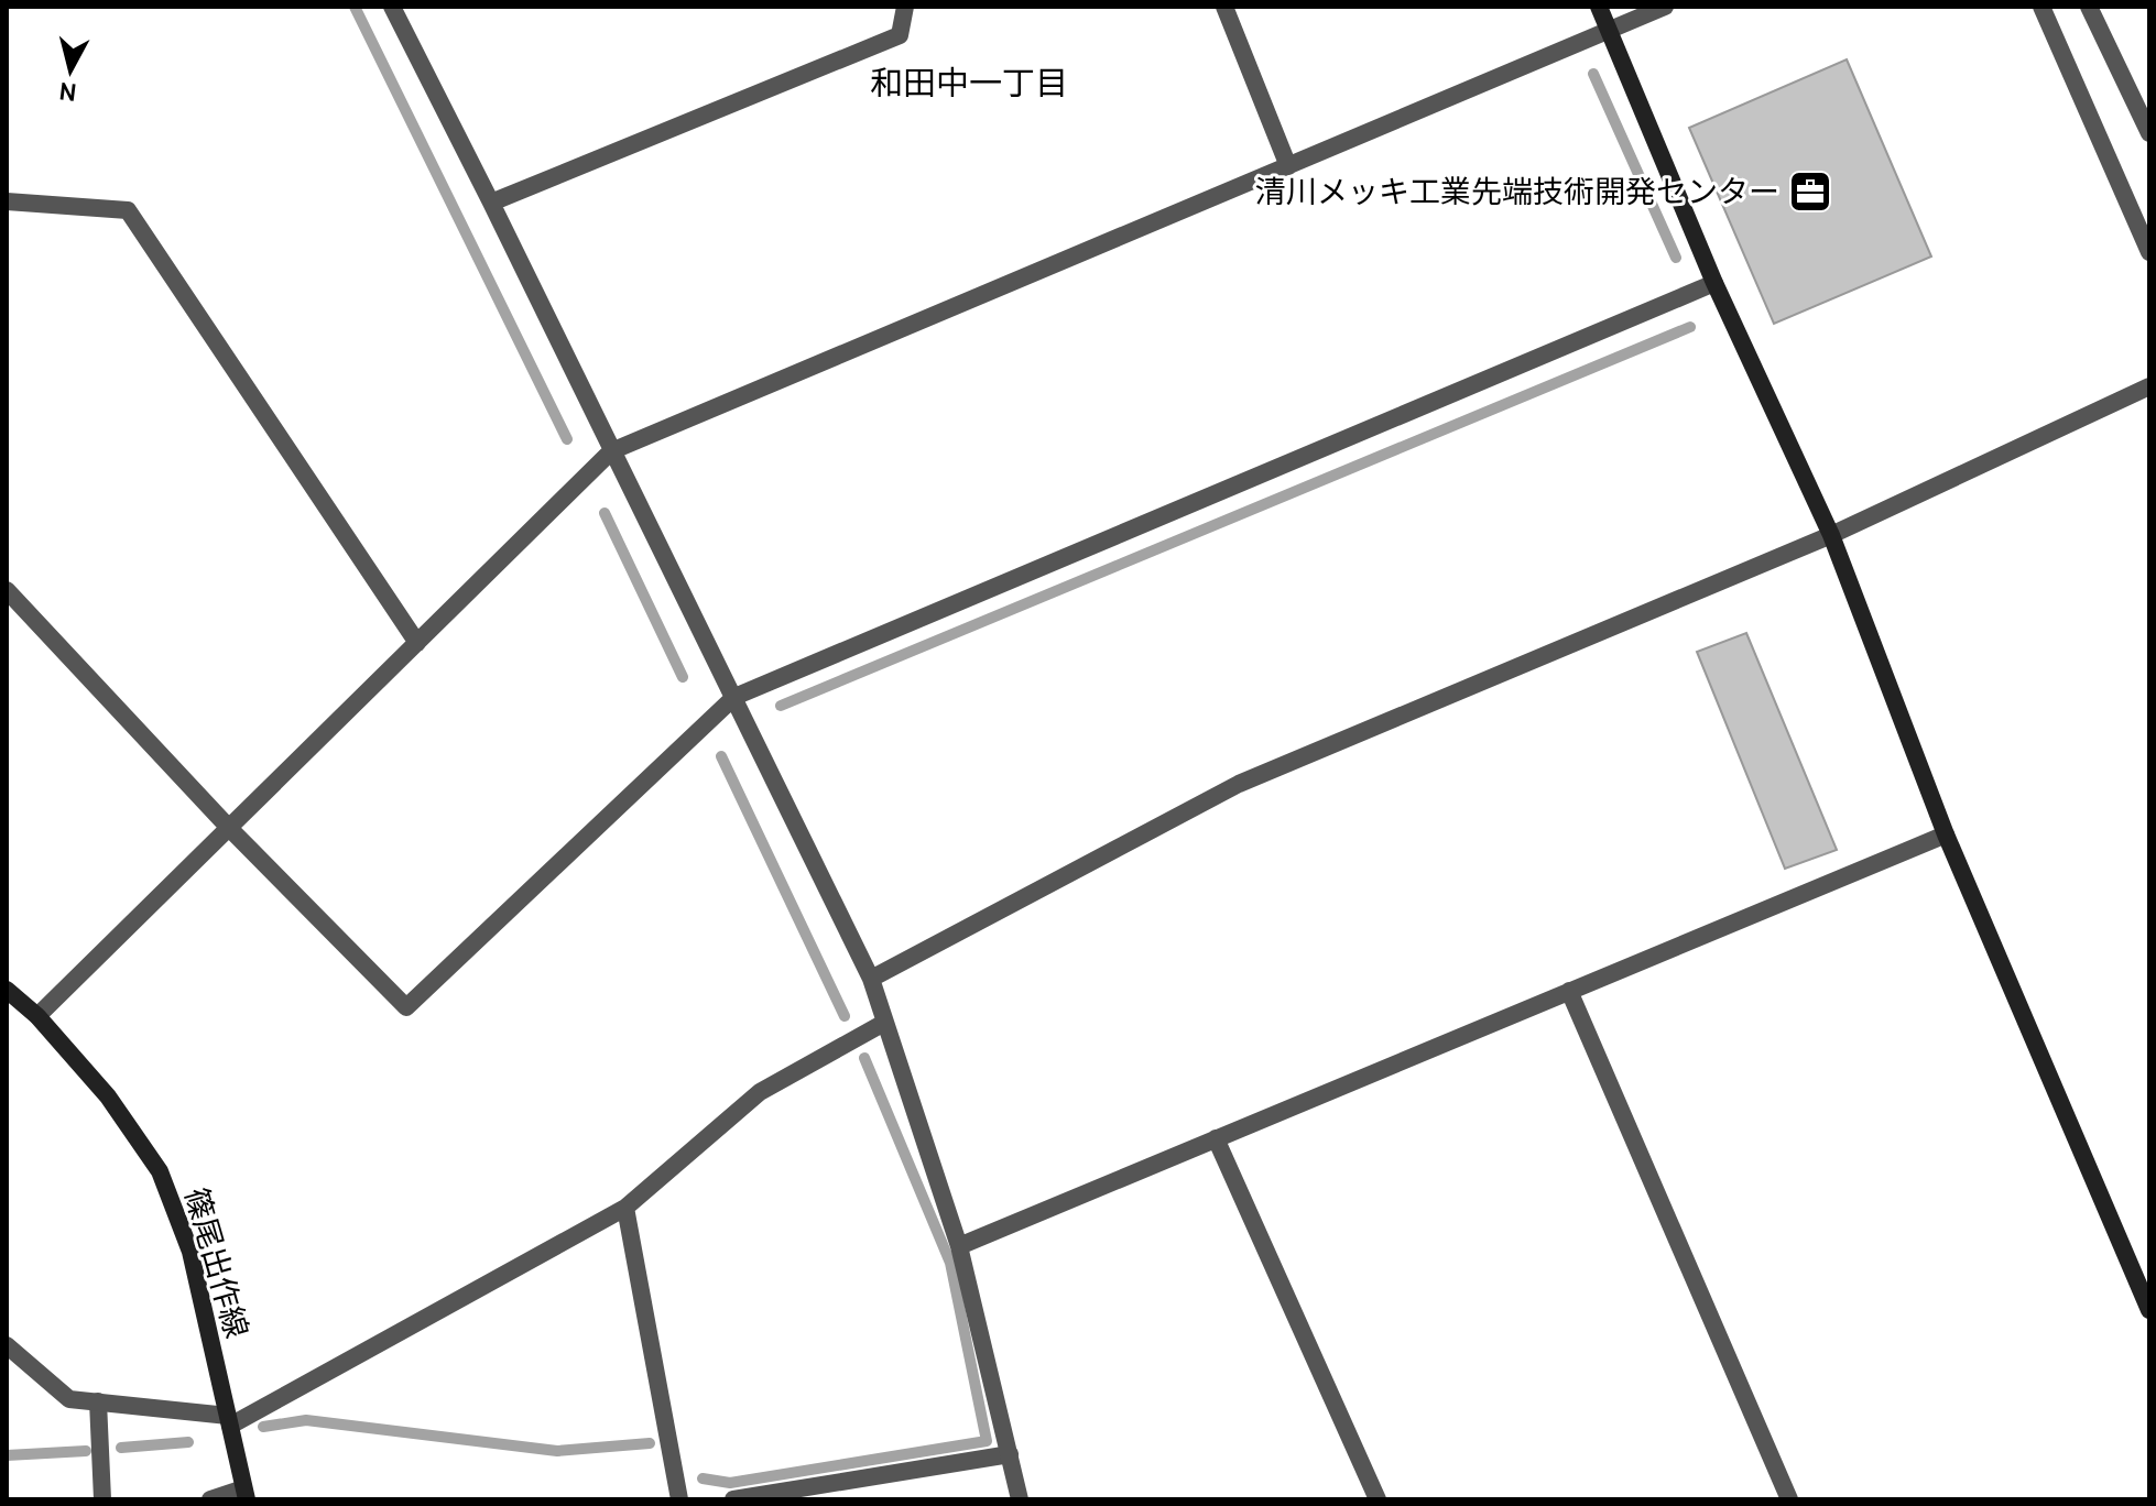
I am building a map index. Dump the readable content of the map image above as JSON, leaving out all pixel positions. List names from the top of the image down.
{
  "streets": {
    "street": ["篠尾出作線"]
  },
  "districts": ["和田中一丁目"],
  "places": {
    "office": ["清川メッキ工業先端技術開発センター"]
  },
  "north": "bottom"
}
